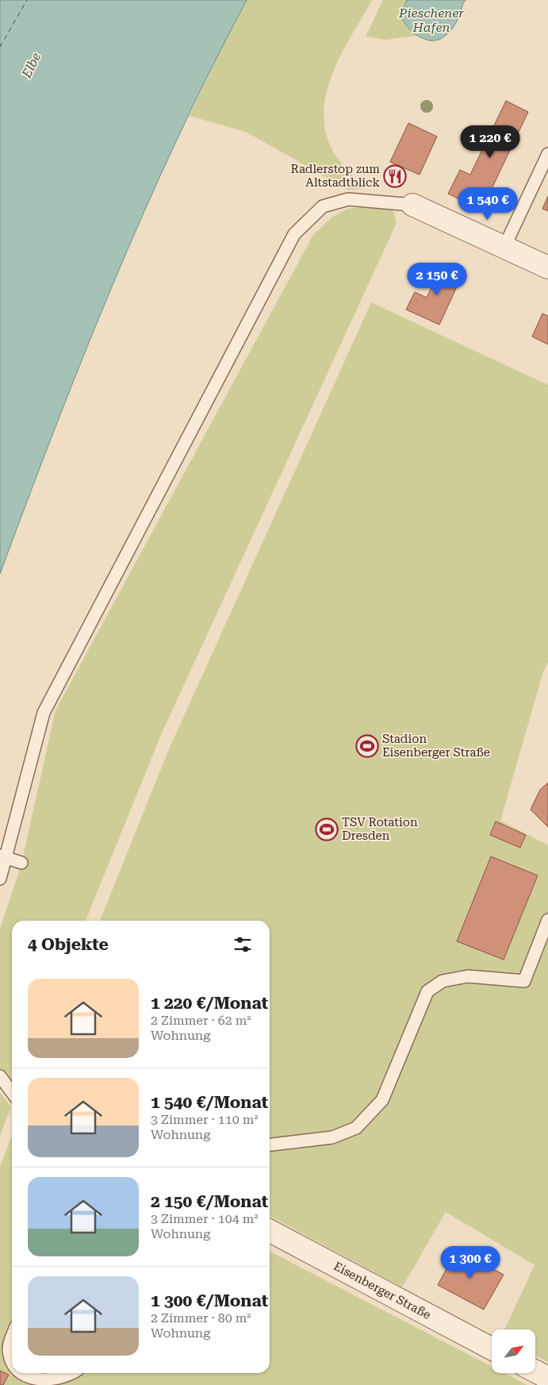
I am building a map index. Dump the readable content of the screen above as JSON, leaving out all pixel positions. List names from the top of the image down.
{
  "streets": {
    "street": ["Eisenberger Straße"]
  },
  "water": ["Pieschener Hafen", "Elbe"],
  "places": {
    "restaurant": ["Radlerstop zum Altstadtblick"],
    "sports": ["Stadion Eisenberger Straße", "TSV Rotation Dresden"]
  },
  "north": "top right",
  "page": {
    "price": [
      "1 220 €",
      "1 540 €",
      "2 150 €",
      "1 300 €"
    ],
    "heading": "4 Objekte",
    "list": [
      {
        "name": "1 220 €/Monat",
        "note": "2 Zimmer · 62 m² · Wohnung"
      },
      {
        "name": "1 540 €/Monat",
        "note": "3 Zimmer · 110 m² · Wohnung"
      },
      {
        "name": "2 150 €/Monat",
        "note": "3 Zimmer · 104 m² · Wohnung"
      },
      {
        "name": "1 300 €/Monat",
        "note": "2 Zimmer · 80 m² · Wohnung"
      }
    ]
  }
}
